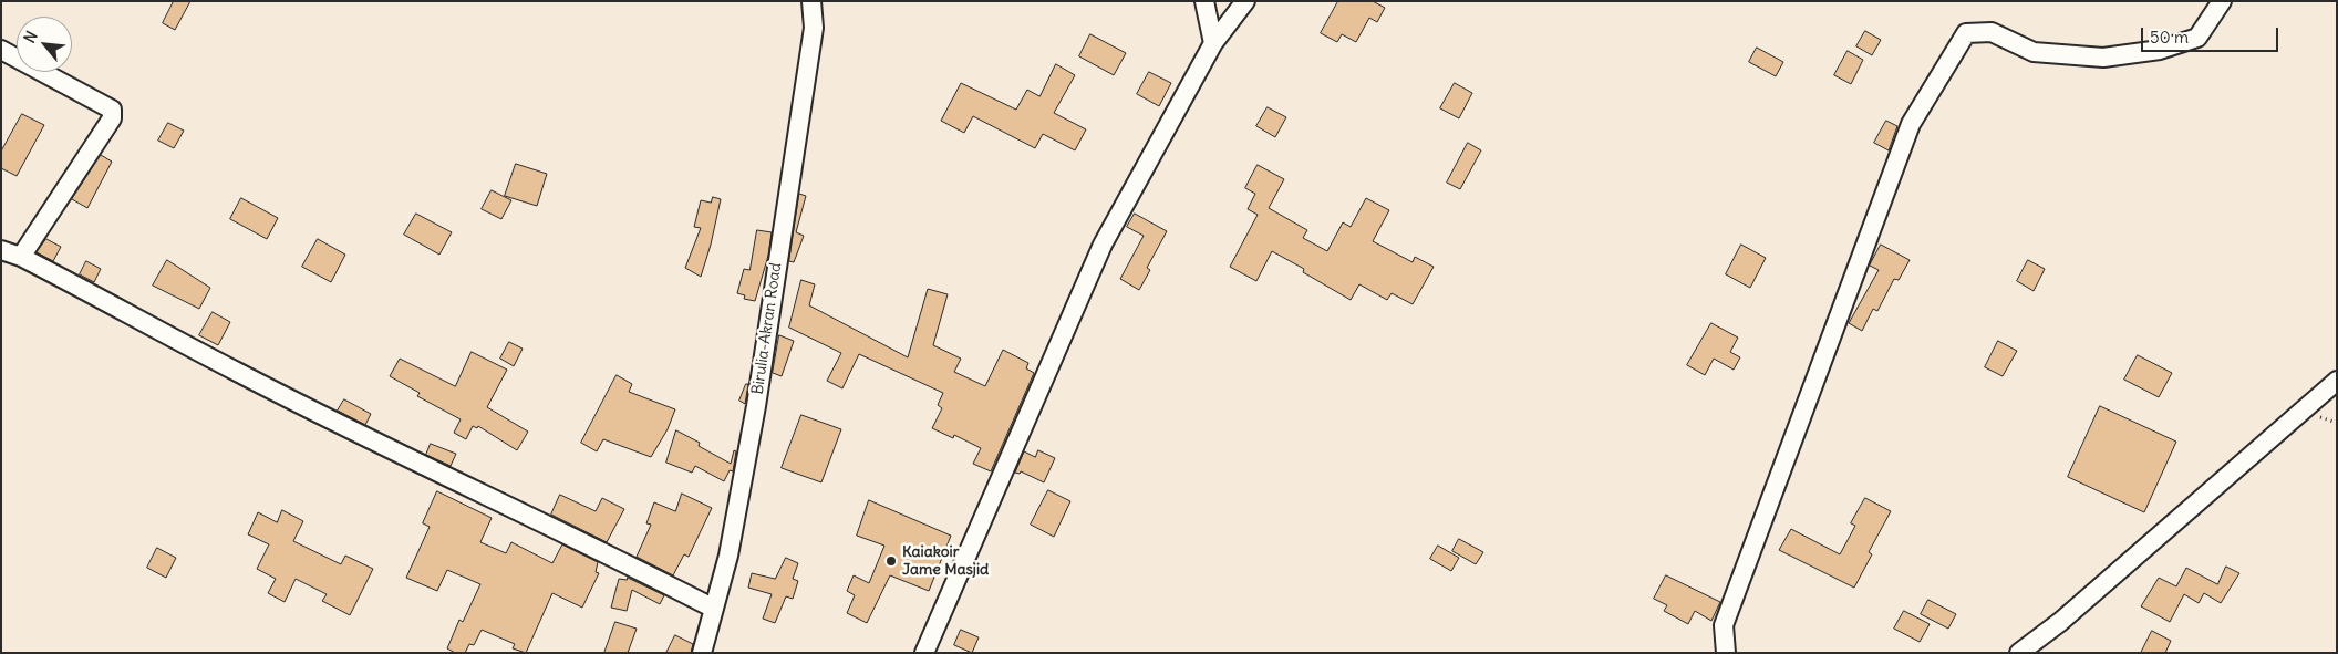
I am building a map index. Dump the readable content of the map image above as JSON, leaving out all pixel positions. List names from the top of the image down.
{
  "streets": {
    "street": ["Birulia-Akran Road"]
  },
  "places": ["Kaiakoir Jame Masjid"],
  "scale_bar": "50 m",
  "north": "top left"
}
